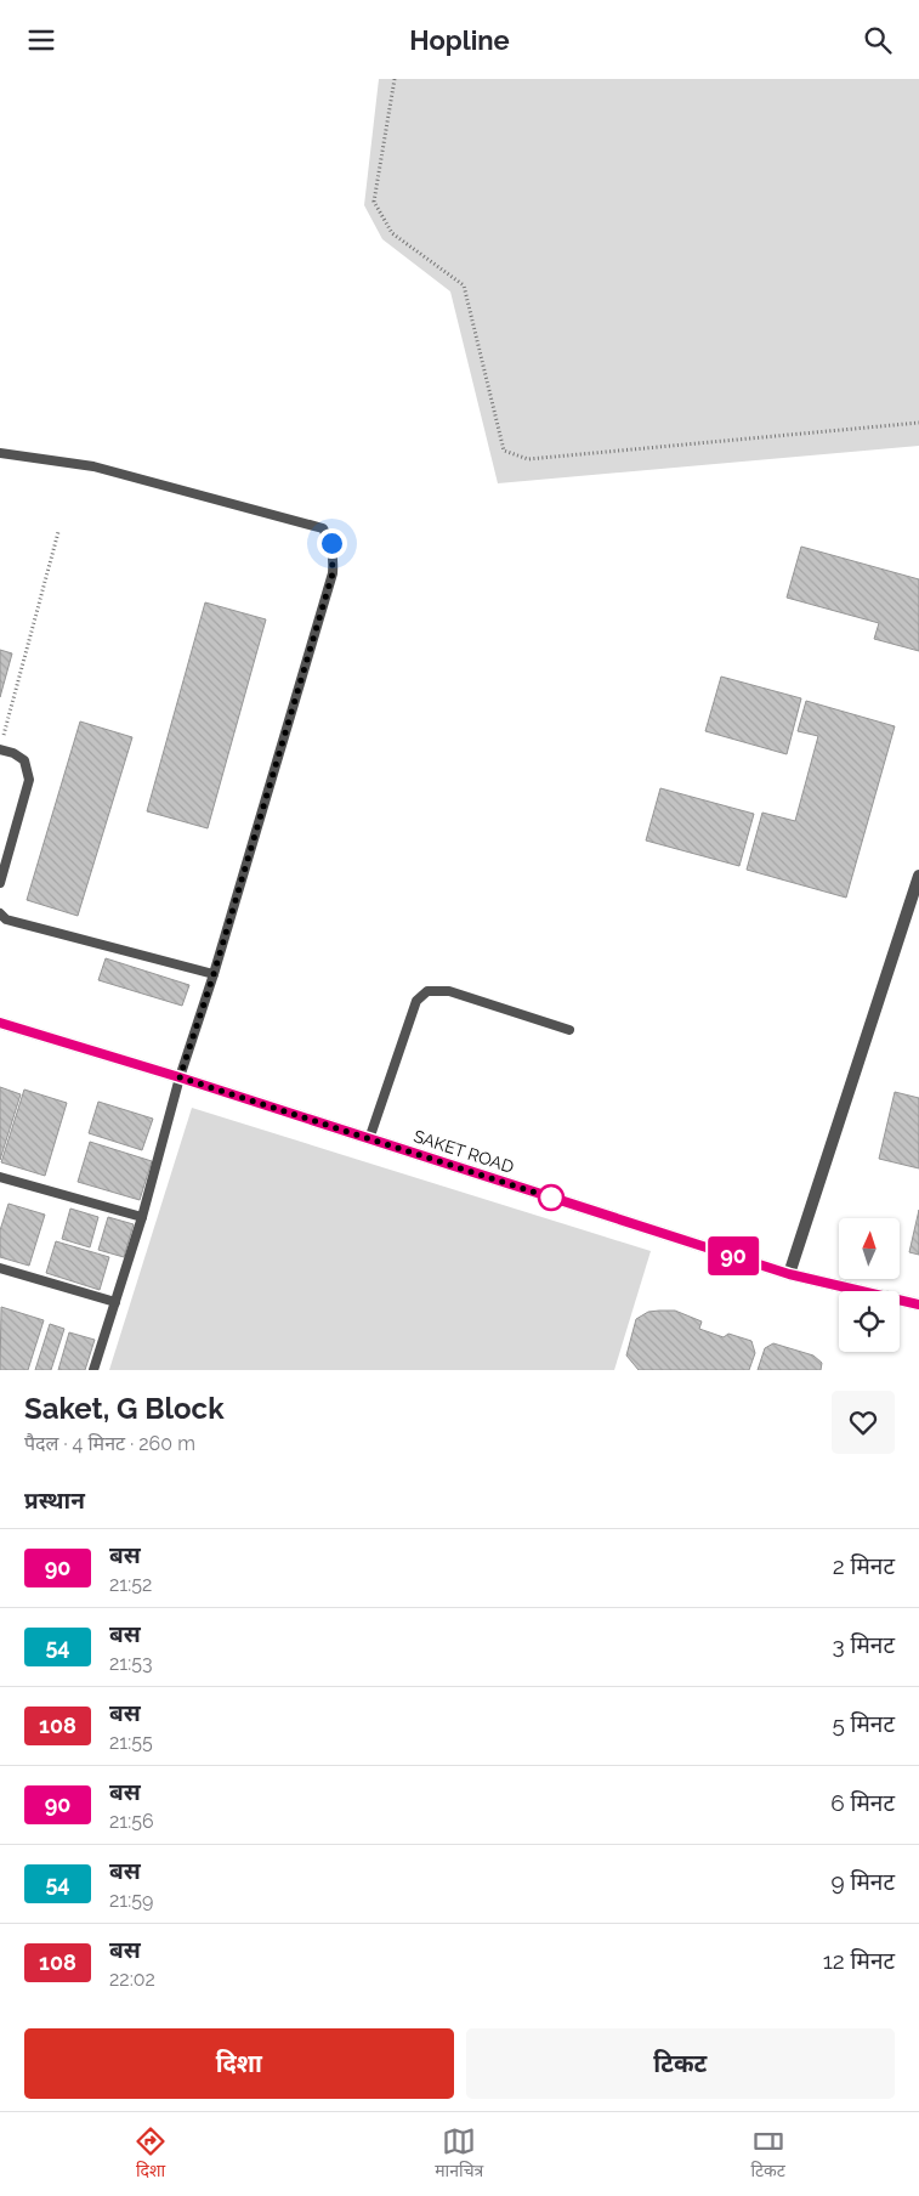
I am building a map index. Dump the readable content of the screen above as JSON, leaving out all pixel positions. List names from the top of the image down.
{
  "streets": {
    "street": ["SAKET ROAD"]
  },
  "lines": ["bus line 90"],
  "north": "top",
  "page": {
    "header": "Hopline",
    "on_map": "90",
    "heading": [
      ["Saket, G Block", "पैदल · 4 मिनट · 260 m"],
      "प्रस्थान"
    ],
    "list": [
      {
        "mark": "90",
        "name": "बस",
        "note": "21:52",
        "value": "2 मिनट"
      },
      {
        "mark": "54",
        "name": "बस",
        "note": "21:53",
        "value": "3 मिनट"
      },
      {
        "mark": "108",
        "name": "बस",
        "note": "21:55",
        "value": "5 मिनट"
      },
      {
        "mark": "90",
        "name": "बस",
        "note": "21:56",
        "value": "6 मिनट"
      },
      {
        "mark": "54",
        "name": "बस",
        "note": "21:59",
        "value": "9 मिनट"
      },
      {
        "mark": "108",
        "name": "बस",
        "note": "22:02",
        "value": "12 मिनट"
      }
    ],
    "buttons": ["दिशा", "टिकट"],
    "tabs": ["दिशा", "मानचित्र", "टिकट"]
  }
}
